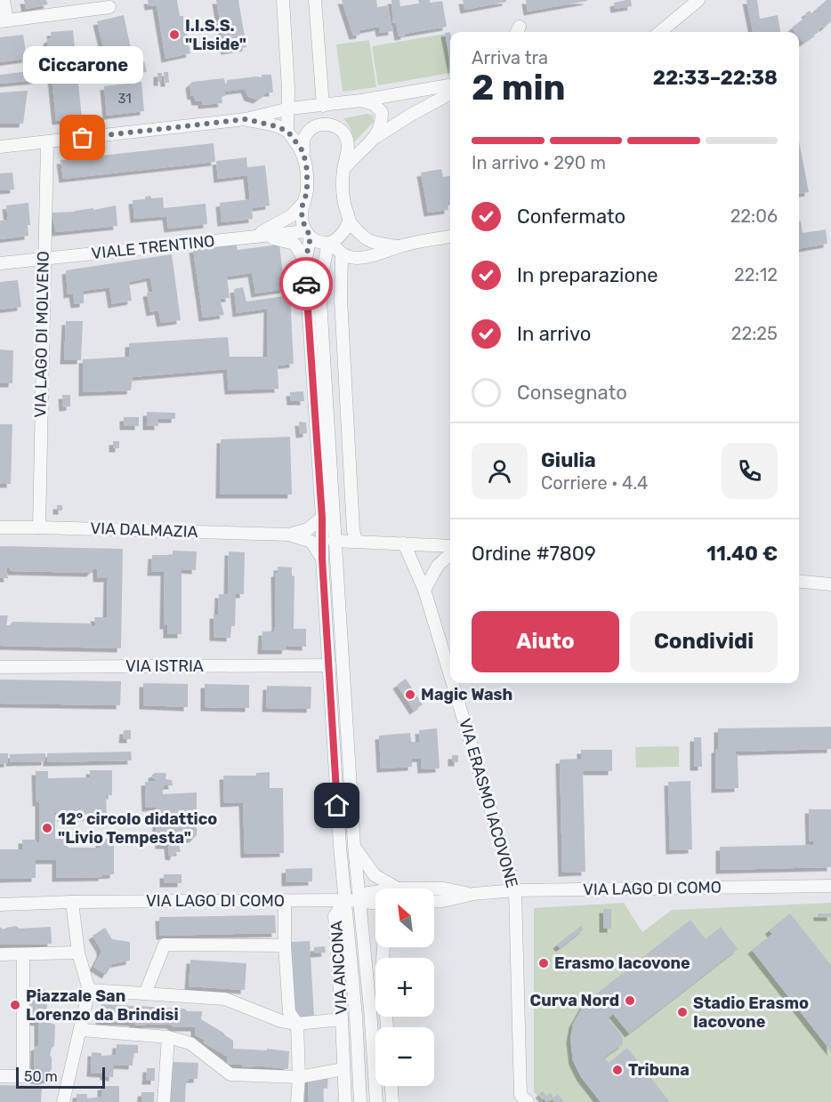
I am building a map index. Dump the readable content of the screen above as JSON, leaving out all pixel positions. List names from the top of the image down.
{
  "streets": {
    "street": [
      "VIALE TRENTINO",
      "VIA LAGO DI MOLVENO",
      "VIA DALMAZIA",
      "VIA ISTRIA",
      "VIA ERASMO IACOVONE",
      "VIA LAGO DI COMO",
      "VIA ANCONA"
    ]
  },
  "crossings": [
    ["VIALE TRENTINO", "VIA LAGO DI MOLVENO"],
    ["VIALE TRENTINO", "VIA ANCONA"],
    ["VIA LAGO DI MOLVENO", "VIA DALMAZIA"],
    ["VIA DALMAZIA", "VIA ANCONA"],
    ["VIA ISTRIA", "VIA ANCONA"],
    ["VIA ERASMO IACOVONE", "VIA LAGO DI COMO"],
    ["VIA LAGO DI COMO", "VIA ANCONA"]
  ],
  "places": [
    "I.I.S.S. \"Liside\"",
    "Ciccarone",
    "Magic Wash",
    "12° circolo didattico \"Livio Tempesta\"",
    "Erasmo Iacovone",
    "Curva Nord",
    "Piazzale San Lorenzo da Brindisi",
    "Stadio Erasmo Iacovone",
    "Tribuna"
  ],
  "house_numbers": ["31"],
  "scale_bar": "50 m",
  "north": "top left",
  "page": {
    "heading": ["2 min", "Arriva tra", "22:33–22:38"],
    "panel": [
      "Giulia",
      "Corriere · 4.4",
      "Ordine #7809",
      "11.40 €"
    ],
    "bubble": "Ciccarone",
    "bar": "In arrivo · 290 m",
    "list": [
      ["Confermato", "22:06"],
      ["In preparazione", "22:12"],
      ["In arrivo", "22:25"],
      "Consegnato"
    ],
    "buttons": ["Aiuto", "Condividi"],
    "map_buttons": ["+", "−"],
    "scale": "50 m"
  }
}
